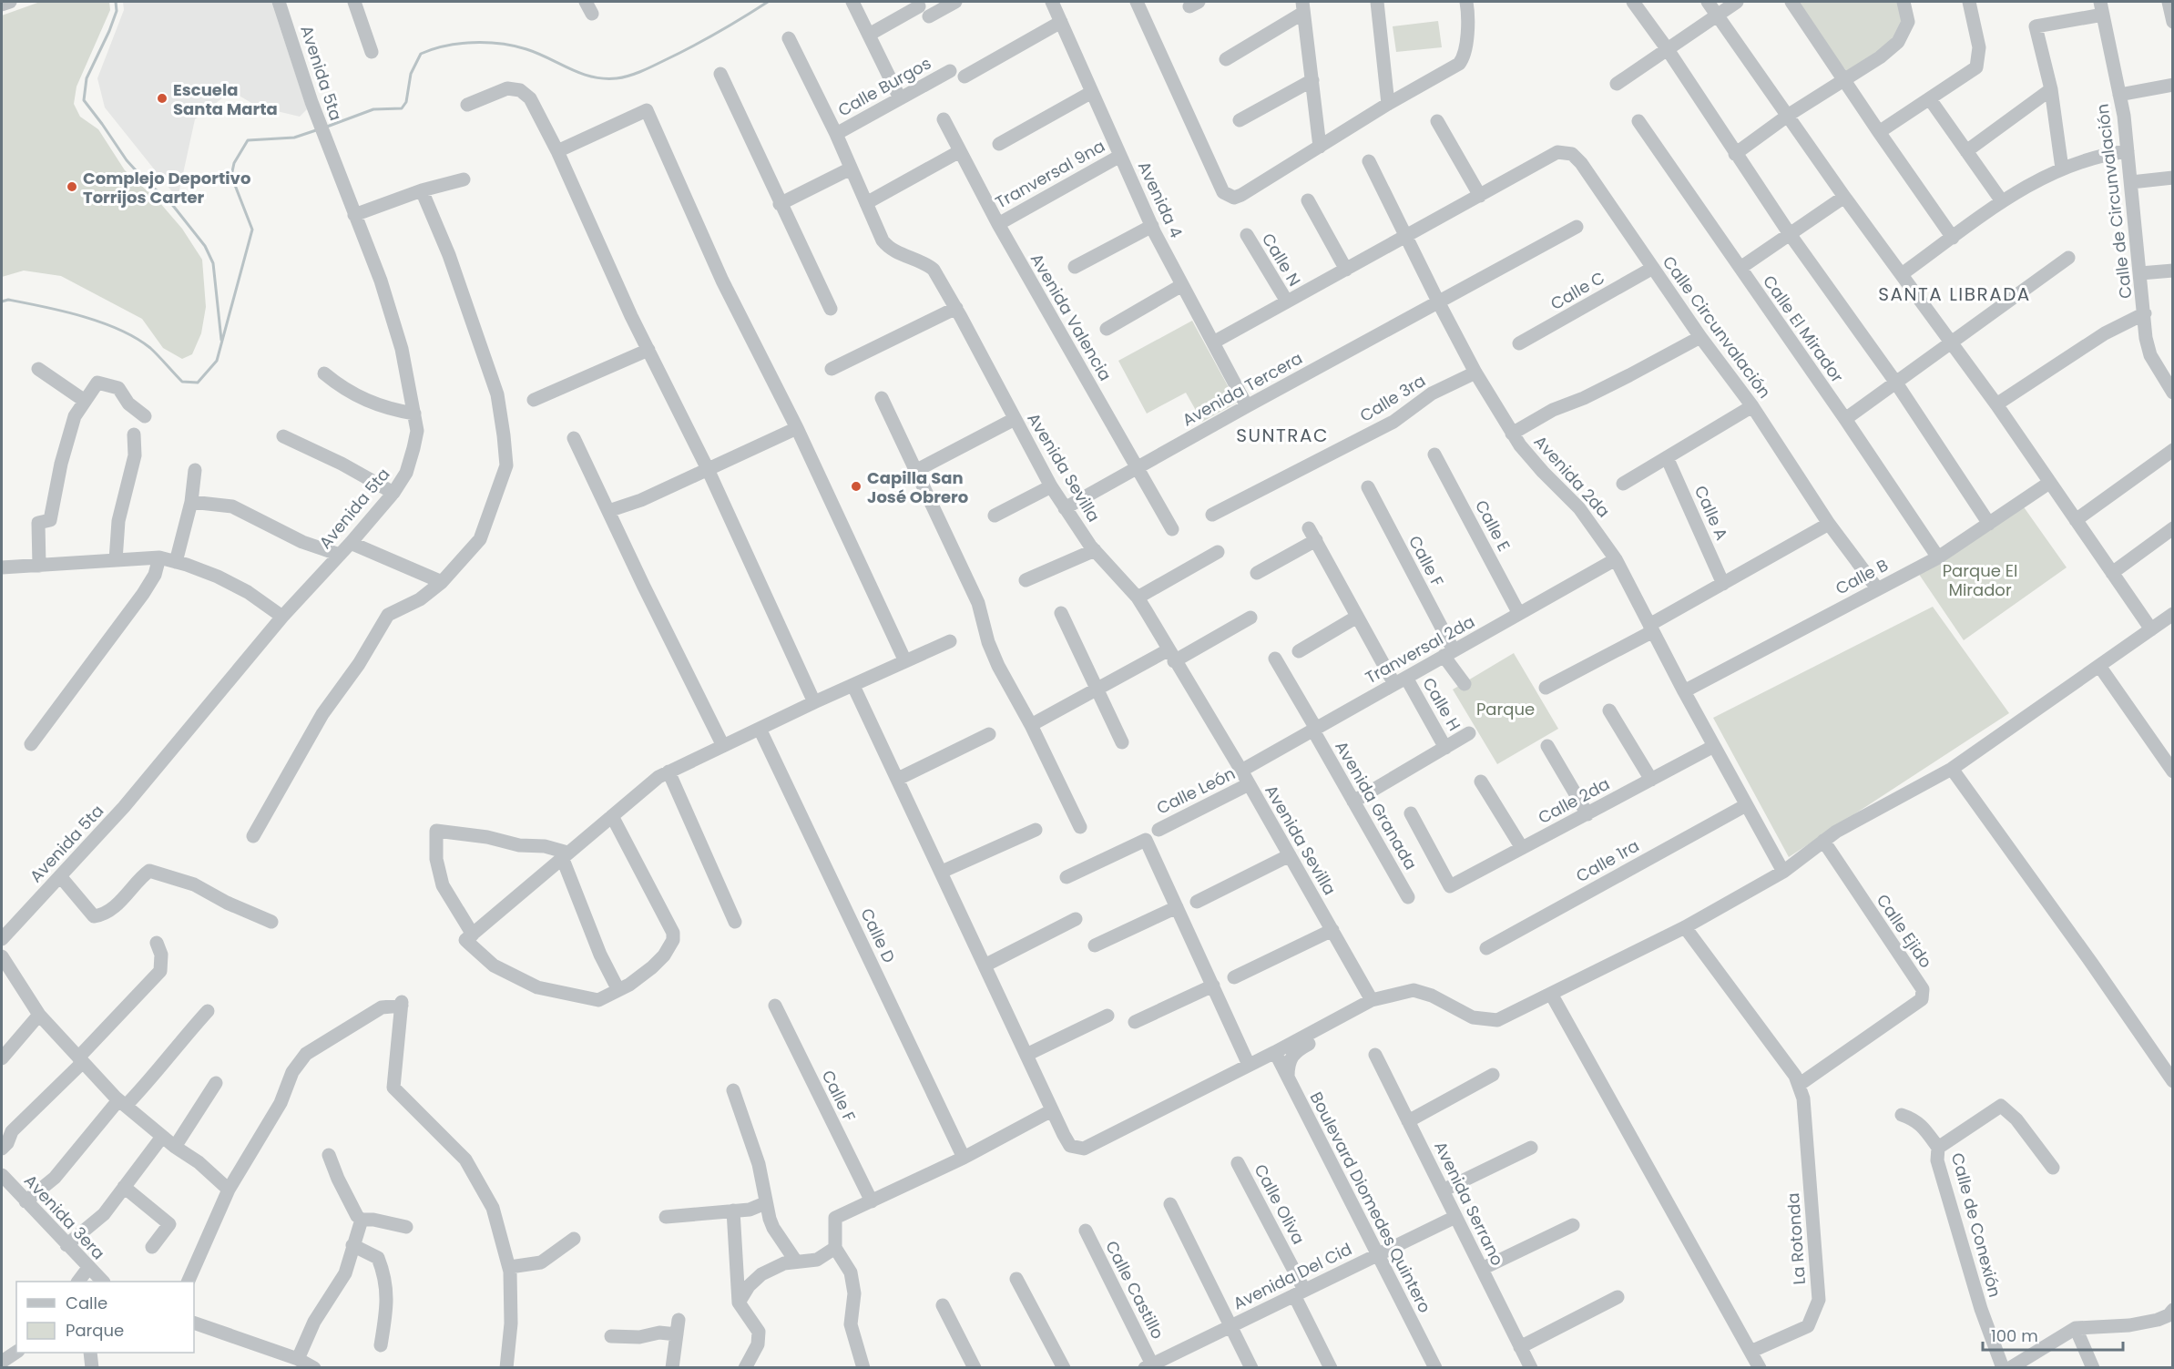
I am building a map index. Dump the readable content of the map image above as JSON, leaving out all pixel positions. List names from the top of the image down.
{
  "streets": {
    "street": [
      "Avenida 5ta",
      "Calle Burgos",
      "Tranversal 9na",
      "Avenida 4",
      "Calle de Circunvalación",
      "Calle N",
      "Calle C",
      "Avenida Valencia",
      "Calle Circunvalación",
      "Calle El Mirador",
      "Avenida Tercera",
      "Calle 3ra",
      "Avenida Sevilla",
      "Avenida 2da",
      "Calle A",
      "Calle E",
      "Calle F",
      "Calle B",
      "Tranversal 2da",
      "Calle H",
      "Calle León",
      "Calle 2da",
      "Avenida Granada",
      "Calle 1ra",
      "Calle Ejido",
      "Calle D",
      "Boulevard Diomedes Quintero",
      "Avenida Serrano",
      "Calle Oliva",
      "Avenida 3era",
      "Calle de Conexión",
      "La Rotonda",
      "Avenida Del Cid",
      "Calle Castillo"
    ]
  },
  "crossings": [
    ["Calle Burgos", "Avenida Sevilla"],
    ["Tranversal 9na", "Avenida 4"],
    ["Tranversal 9na", "Avenida Valencia"],
    ["Avenida 4", "Avenida Tercera"],
    ["Calle C", "Calle Circunvalación"],
    ["Avenida Valencia", "Avenida Tercera"],
    ["Calle Circunvalación", "Calle B"],
    ["Calle El Mirador", "Calle B"],
    ["Avenida Tercera", "Avenida Sevilla"],
    ["Avenida Tercera", "Avenida 2da"],
    ["Calle 3ra", "Avenida 2da"],
    ["Avenida Sevilla", "Tranversal 2da"],
    ["Avenida Sevilla", "Calle León"],
    ["Avenida 2da", "Calle B"],
    ["Avenida 2da", "Tranversal 2da"],
    ["Avenida 2da", "Calle 2da"],
    ["Avenida 2da", "Calle 1ra"],
    ["Calle E", "Tranversal 2da"],
    ["Calle F", "Tranversal 2da"],
    ["Tranversal 2da", "Calle H"],
    ["Tranversal 2da", "Avenida Granada"],
    ["Calle Ejido", "La Rotonda"],
    ["Boulevard Diomedes Quintero", "Avenida Del Cid"],
    ["Avenida Serrano", "Avenida Del Cid"],
    ["Calle Oliva", "Avenida Del Cid"],
    ["Avenida Del Cid", "Calle Castillo"]
  ],
  "districts": ["SANTA LIBRADA", "SUNTRAC"],
  "parks": ["Parque El Mirador", "Parque"],
  "places": ["Escuela Santa Marta", "Complejo Deportivo Torrijos Carter", "Capilla San José Obrero"],
  "legend": ["Calle", "Parque"],
  "scale_bar": "100 m"
}
